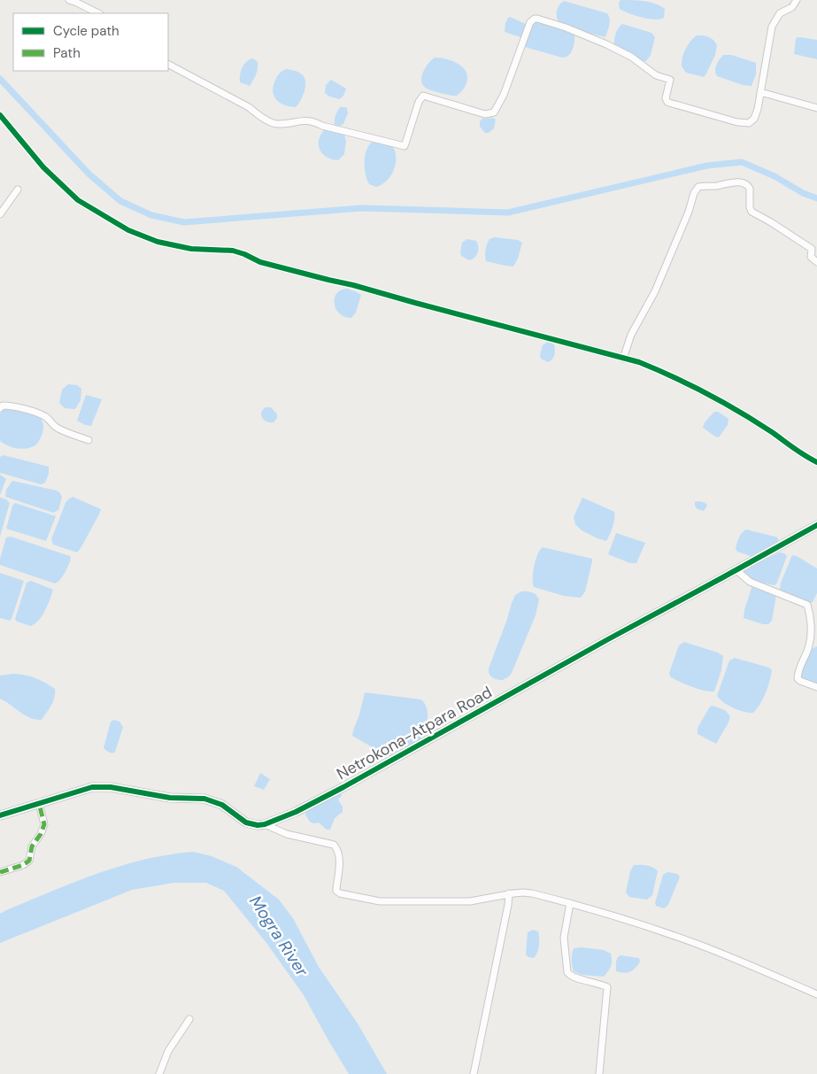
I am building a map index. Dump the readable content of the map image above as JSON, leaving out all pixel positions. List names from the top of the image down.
{
  "streets": {
    "street": ["Netrokona-Atpara Road"]
  },
  "water": ["Mogra River"],
  "legend": ["Cycle path", "Path"]
}
